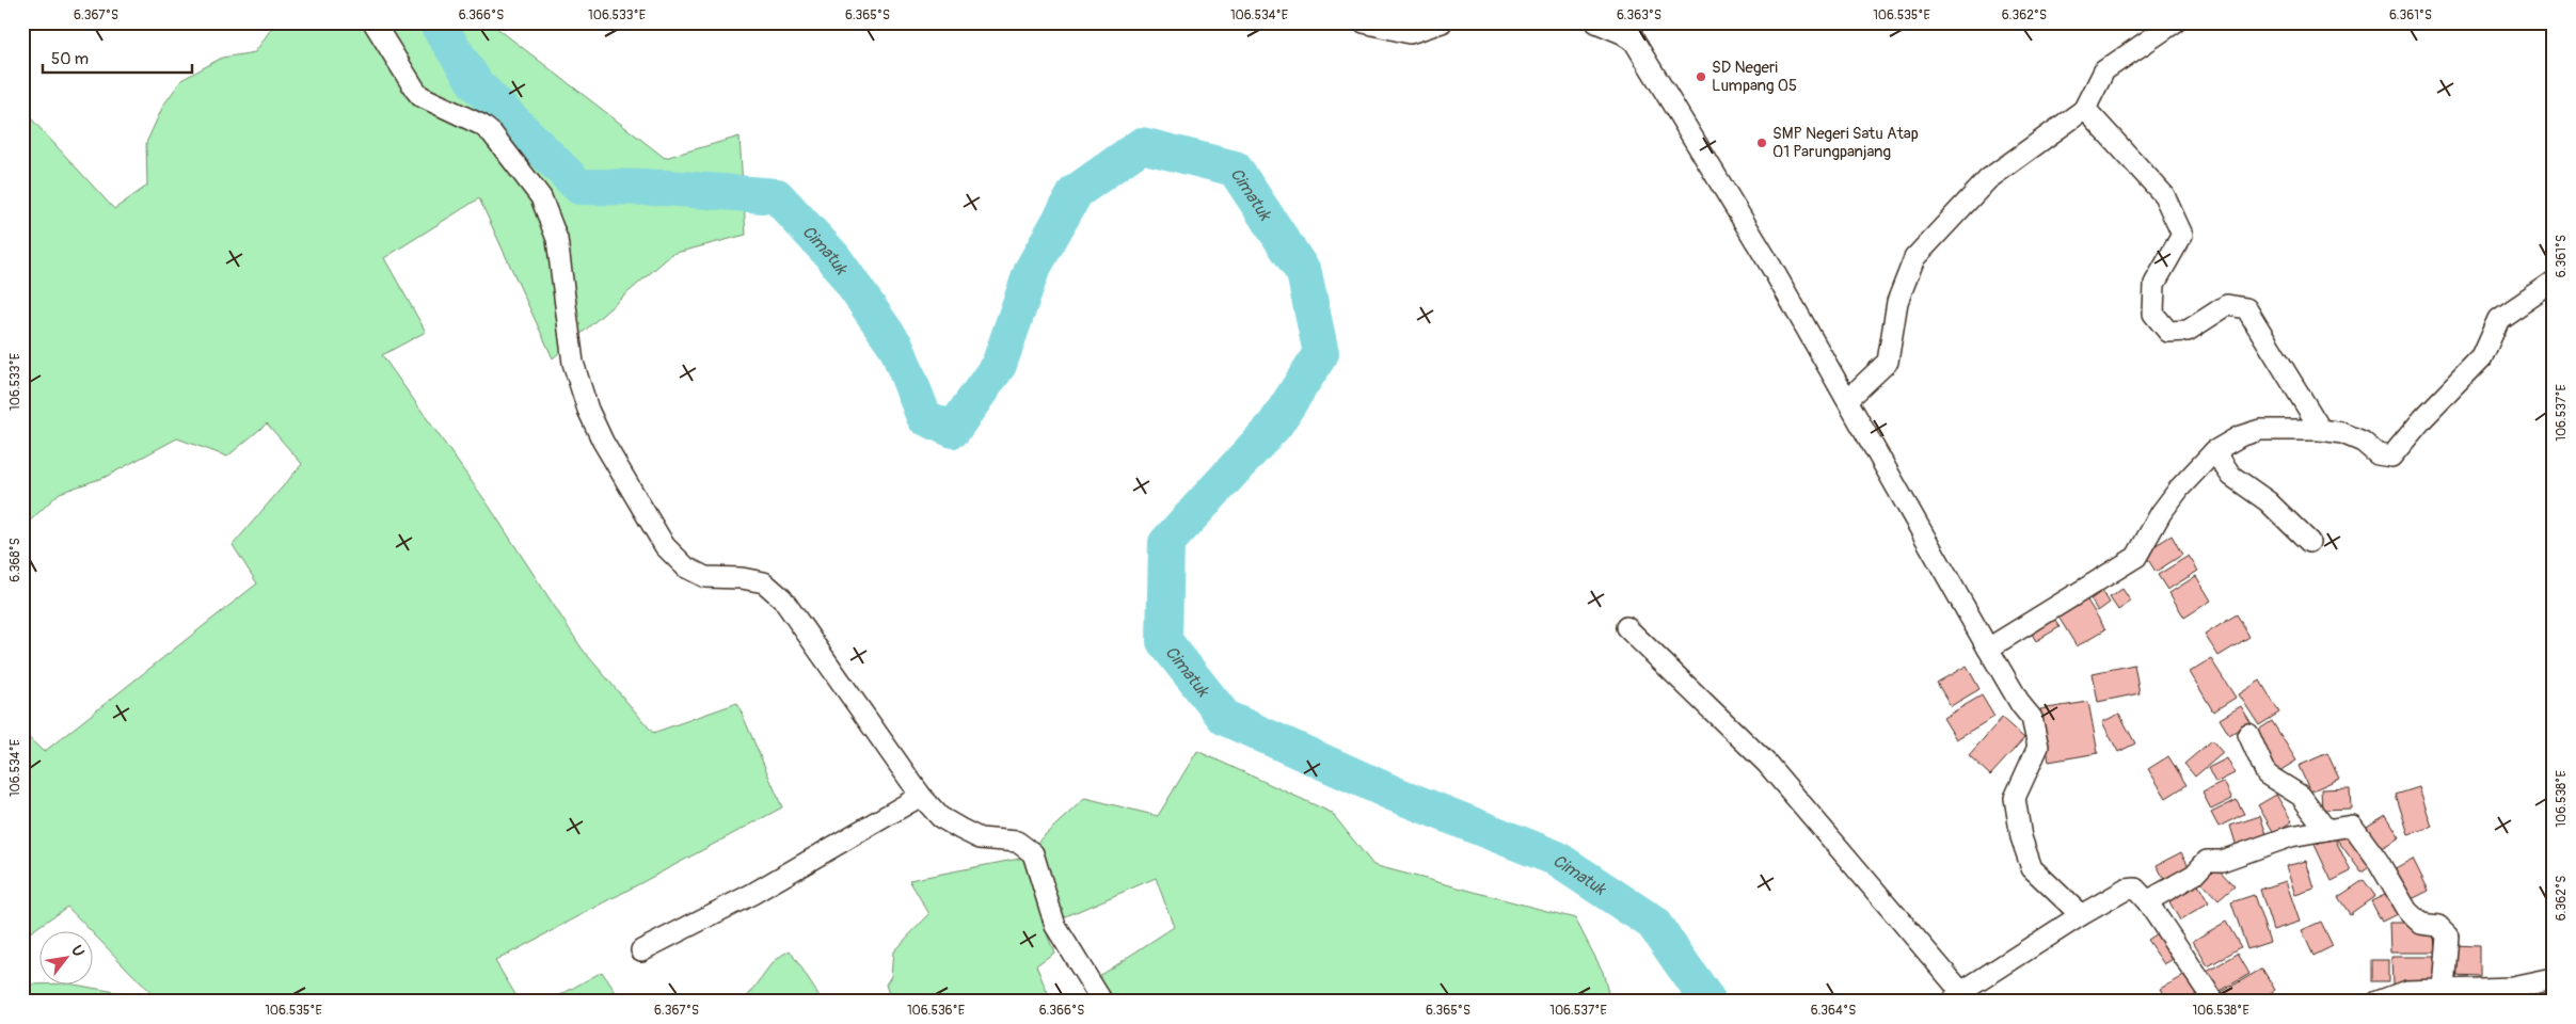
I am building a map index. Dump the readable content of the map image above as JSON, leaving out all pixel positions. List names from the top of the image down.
{
  "water": ["Cimatuk"],
  "places": ["SD Negeri Lumpang 05", "SMP Negeri Satu Atap 01 Parungpanjang"],
  "scale_bar": "50 m",
  "north": "top right",
  "coordinates": [
    "6.367°S",
    "6.366°S",
    "106.533°E",
    "6.365°S",
    "106.534°E",
    "6.363°S",
    "106.535°E",
    "6.362°S",
    "6.361°S",
    "106.537°E",
    "6.368°S",
    "106.538°E",
    "106.536°E",
    "6.364°S"
  ]
}
